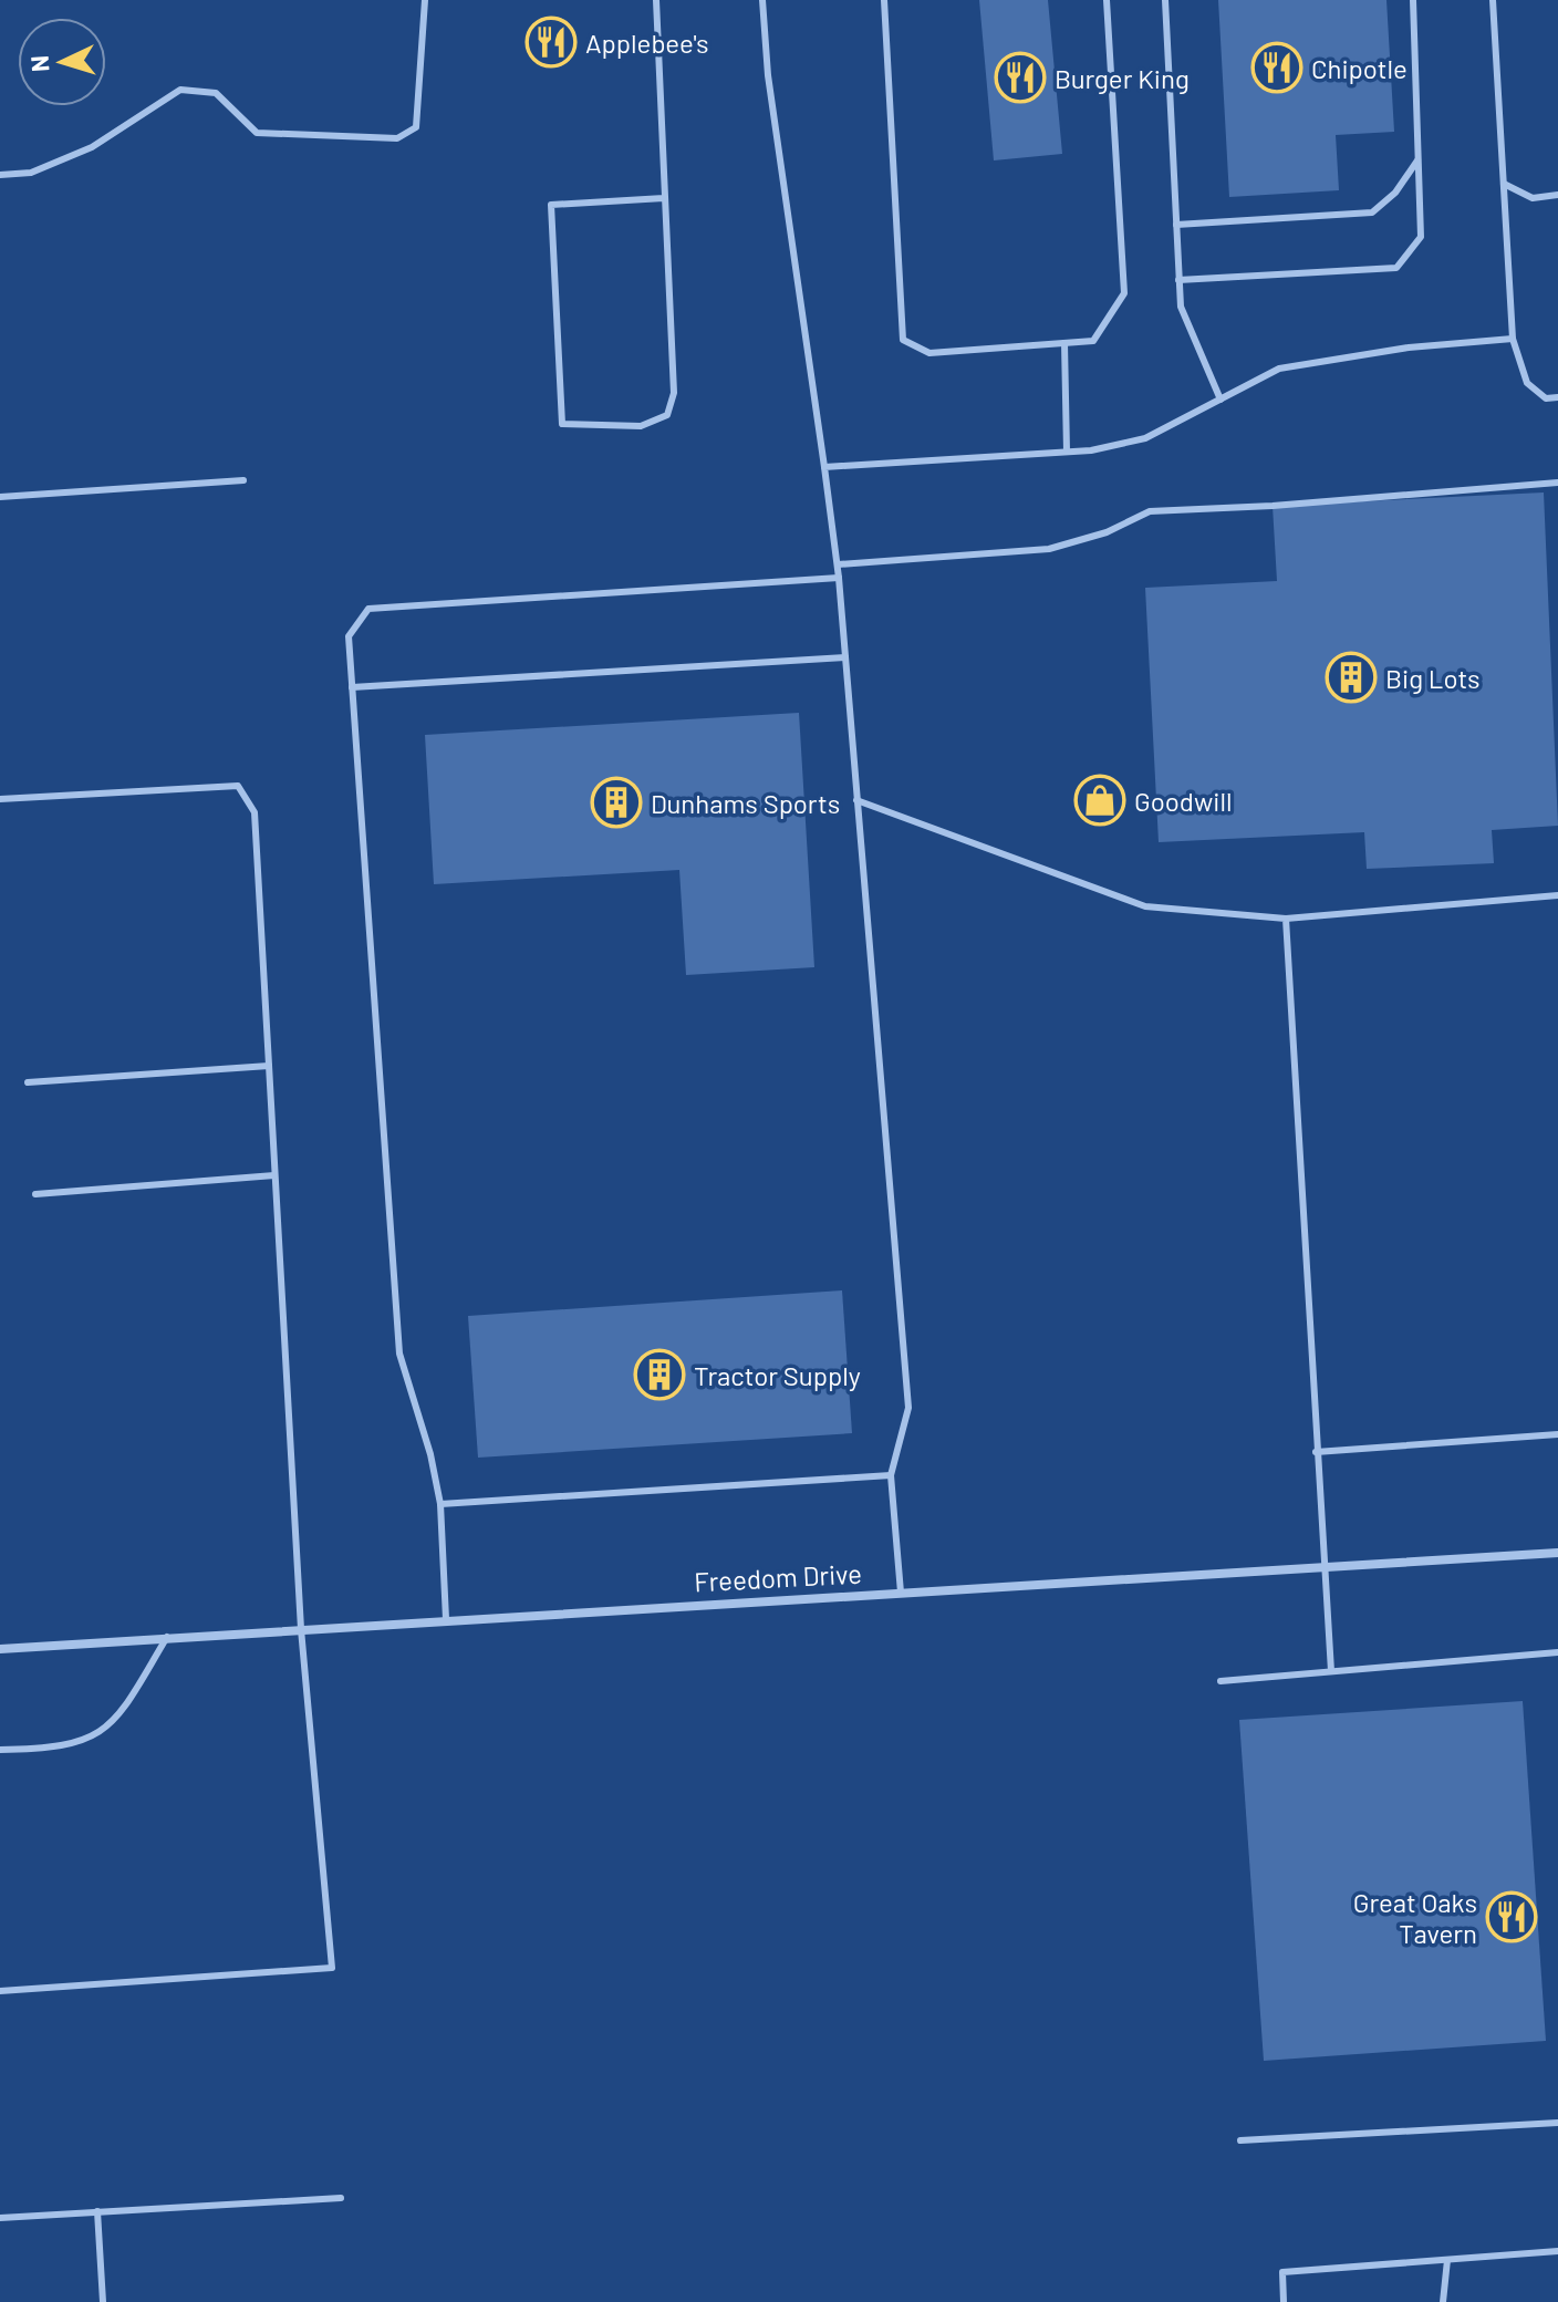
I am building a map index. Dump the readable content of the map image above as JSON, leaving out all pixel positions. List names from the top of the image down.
{
  "streets": {
    "street": ["Freedom Drive"]
  },
  "places": {
    "restaurant": [
      "Applebee's",
      "Chipotle",
      "Burger King",
      "Great Oaks Tavern"
    ],
    "building": ["Big Lots", "Dunhams Sports", "Tractor Supply"],
    "shop": ["Goodwill"]
  },
  "north": "left"
}
